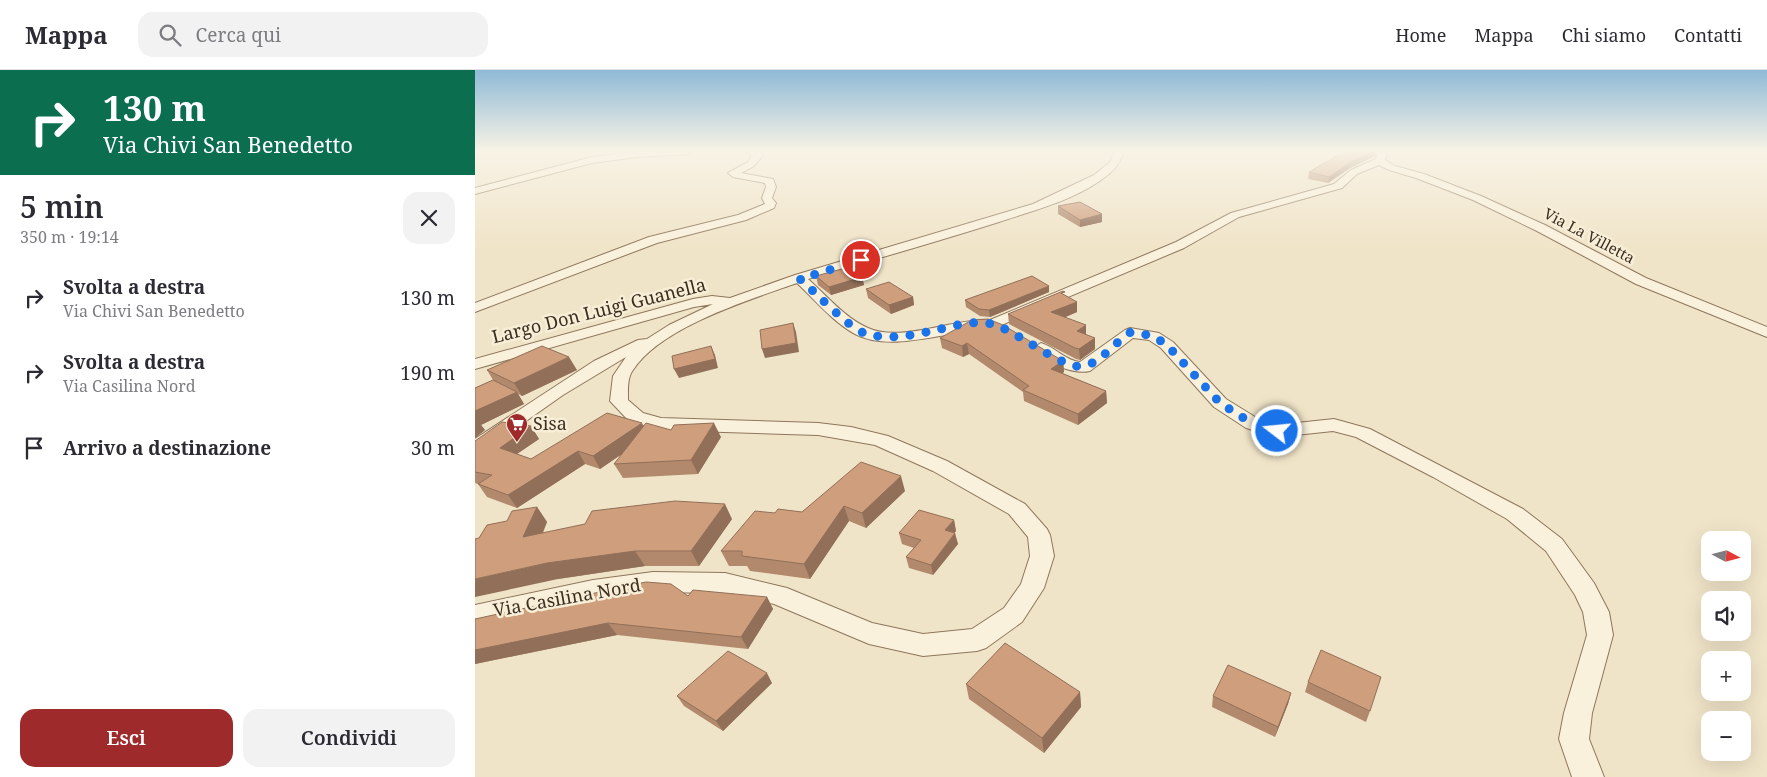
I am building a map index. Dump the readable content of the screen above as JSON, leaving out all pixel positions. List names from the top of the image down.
{
  "streets": {
    "street": ["Via La Villetta", "Largo Don Luigi Guanella", "Via Casilina Nord"]
  },
  "crossings": [
    ["Largo Don Luigi Guanella", "Via Casilina Nord"]
  ],
  "places": {
    "supermarket": ["Sisa"]
  },
  "north": "right",
  "page": {
    "header": "Mappa",
    "search": "Cerca qui",
    "nav": [
      "Home",
      "Mappa",
      "Chi siamo",
      "Contatti"
    ],
    "turn": ["130 m", "Via Chivi San Benedetto"],
    "heading": ["5 min", "350 m · 19:14"],
    "list": [
      {
        "name": "Svolta a destra",
        "note": "Via Chivi San Benedetto",
        "value": "130 m"
      },
      {
        "name": "Svolta a destra",
        "note": "Via Casilina Nord",
        "value": "190 m"
      },
      {
        "name": "Arrivo a destinazione",
        "value": "30 m"
      }
    ],
    "map_buttons": ["+", "−"],
    "buttons": ["Esci", "Condividi"]
  }
}
